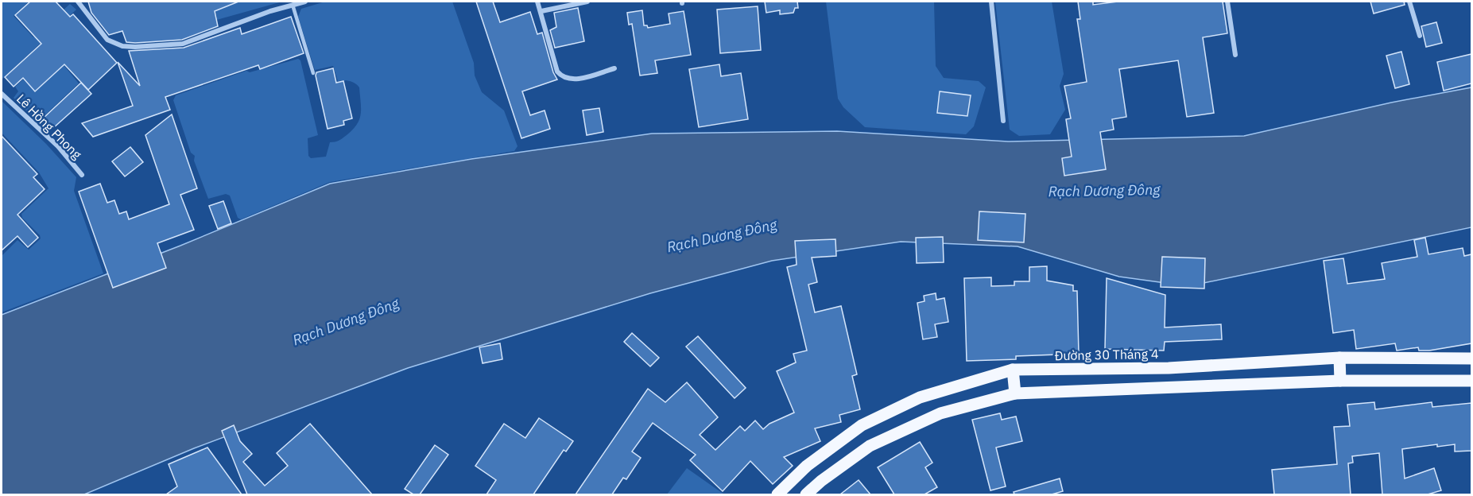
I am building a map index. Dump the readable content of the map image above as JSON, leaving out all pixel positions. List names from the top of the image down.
{
  "streets": {
    "main road": ["Đường 30 Tháng 4"],
    "street": ["Lê Hồng Phong"]
  },
  "water": ["Rạch Dương Đông"]
}
